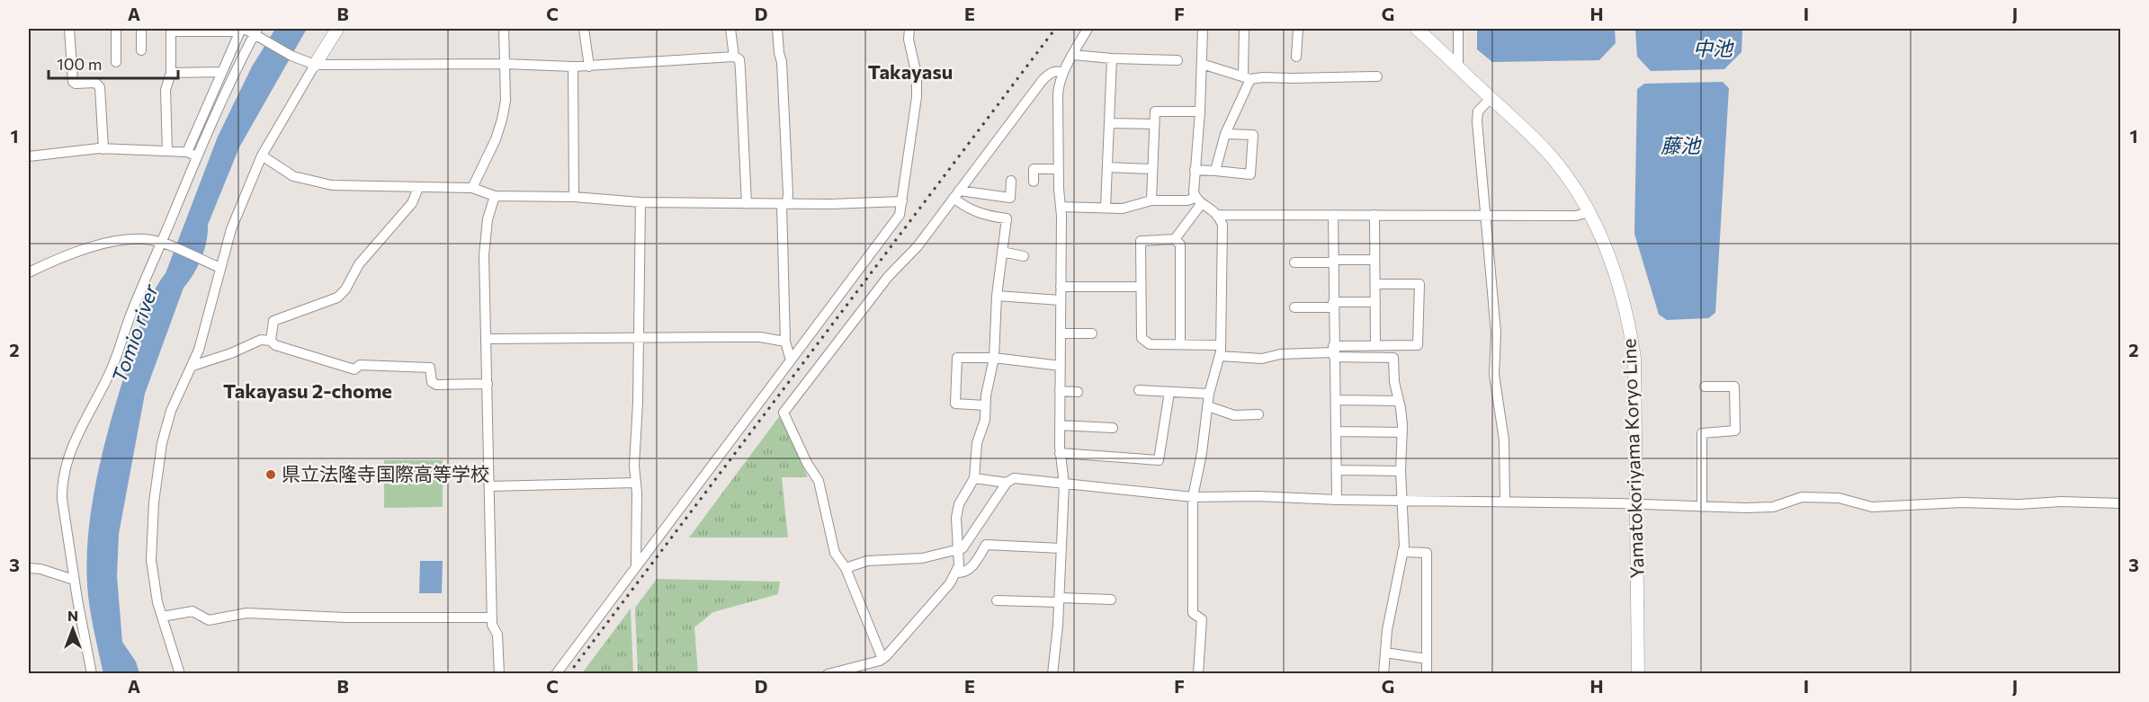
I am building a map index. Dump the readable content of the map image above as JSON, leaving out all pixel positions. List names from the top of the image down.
{
  "streets": {
    "main road": ["Yamatokoriyama Koryo Line"]
  },
  "districts": ["Takayasu", "Takayasu 2-chome"],
  "water": ["中池", "藤池", "Tomio river"],
  "places": ["県立法隆寺国際高等学校"],
  "scale_bar": "100 m",
  "north": "top",
  "grid": {
    "columns": [
      "A",
      "B",
      "C",
      "D",
      "E",
      "F",
      "G",
      "H",
      "I",
      "J"
    ],
    "rows": ["1", "2", "3"]
  }
}
